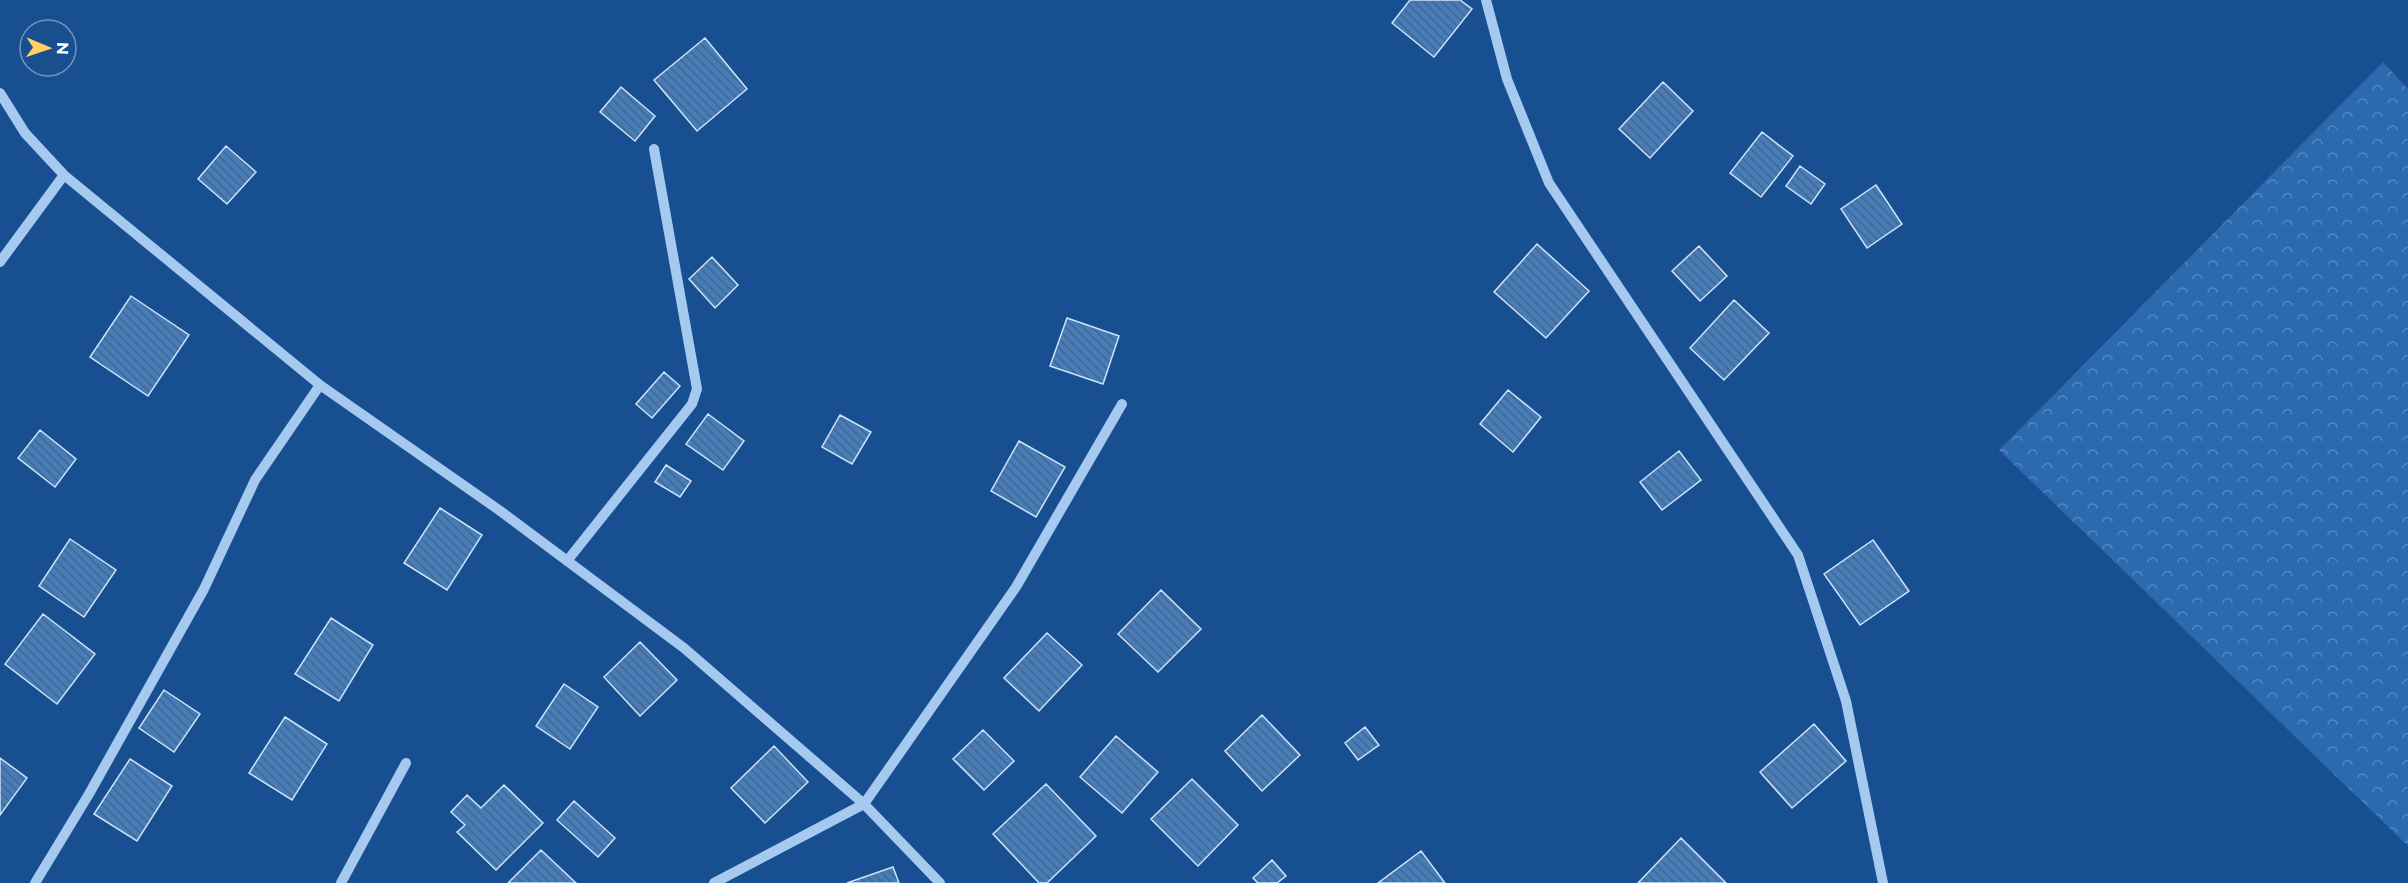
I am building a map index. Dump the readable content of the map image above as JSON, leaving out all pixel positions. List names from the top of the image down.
{
  "north": "right"
}
